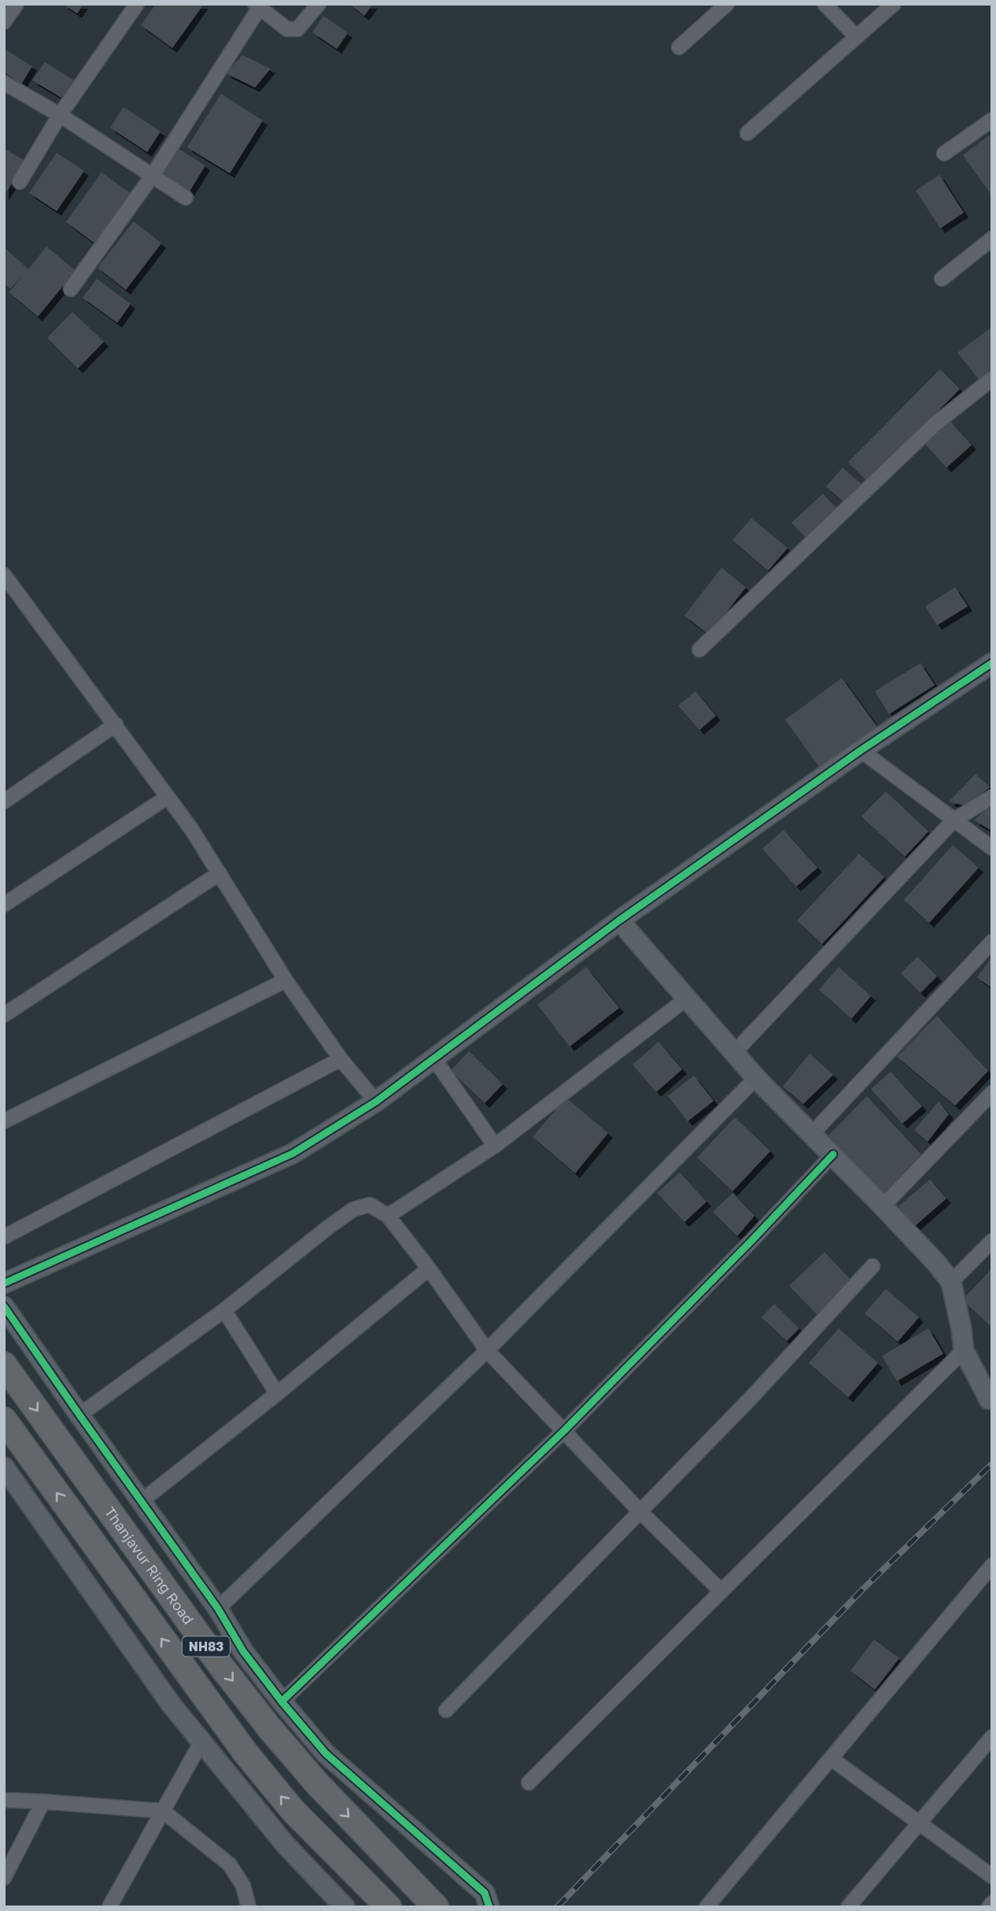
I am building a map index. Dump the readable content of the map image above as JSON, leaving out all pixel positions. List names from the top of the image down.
{
  "streets": {
    "highway": ["Thanjavur Ring Road", "NH83"]
  }
}
